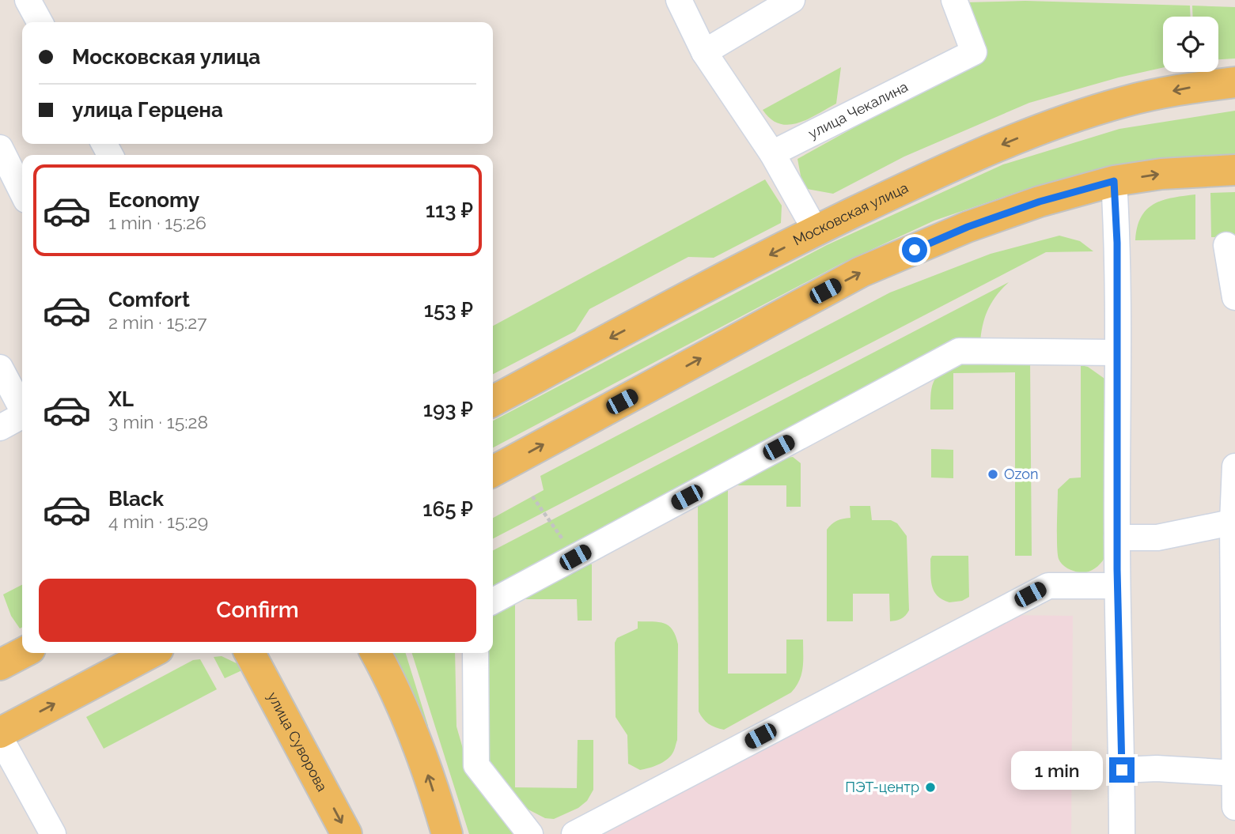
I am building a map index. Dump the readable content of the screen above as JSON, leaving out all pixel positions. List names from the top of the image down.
{
  "streets": {
    "main road": ["Московская улица", "улица Суворова"],
    "street": ["улица Чекалина"]
  },
  "places": ["Ozon", "ПЭТ-центр"],
  "page": {
    "banner": ["Московская улица", "улица Герцена"],
    "list": [
      {
        "name": "Economy",
        "note": "1 min · 15:26",
        "value": "113 ₽"
      },
      {
        "name": "Comfort",
        "note": "2 min · 15:27",
        "value": "153 ₽"
      },
      {
        "name": "XL",
        "note": "3 min · 15:28",
        "value": "193 ₽"
      },
      {
        "name": "Black",
        "note": "4 min · 15:29",
        "value": "165 ₽"
      }
    ],
    "buttons": "Confirm",
    "bubble": "1 min"
  }
}
